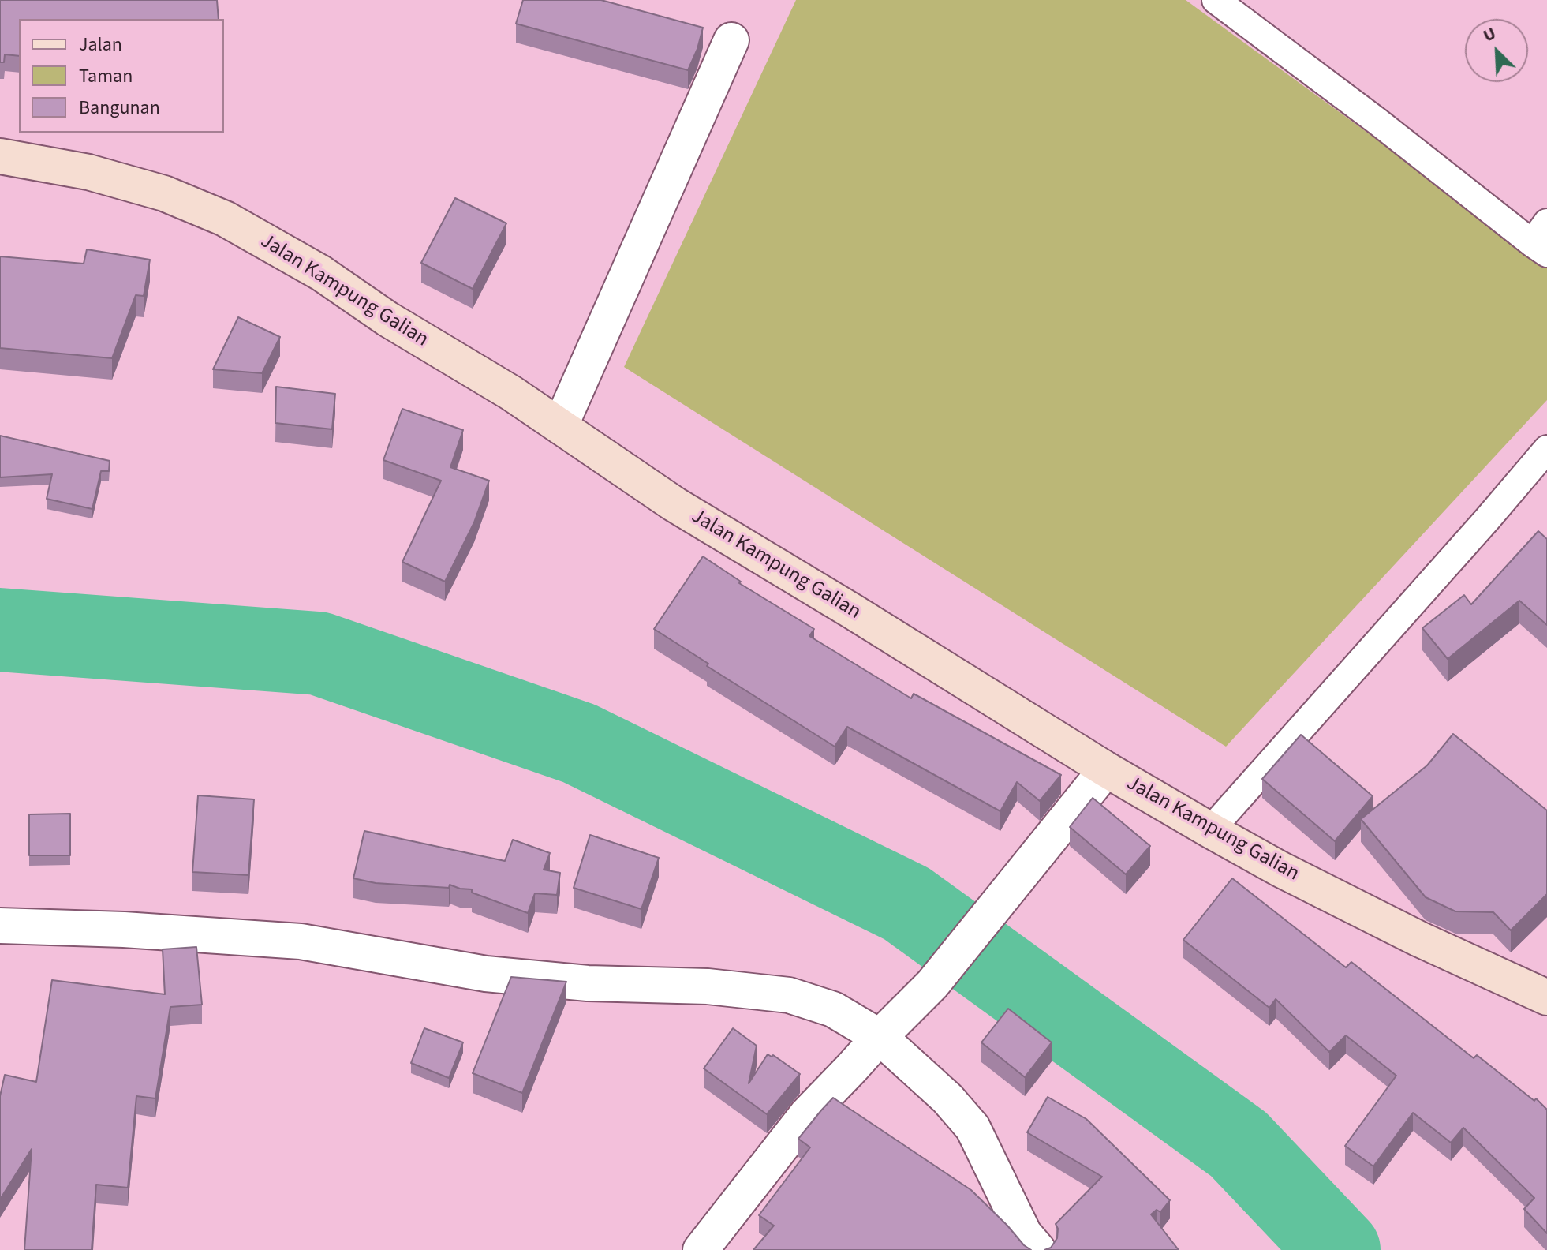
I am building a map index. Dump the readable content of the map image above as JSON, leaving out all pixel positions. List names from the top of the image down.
{
  "streets": {
    "main road": ["Jalan Kampung Galian"]
  },
  "legend": ["Jalan", "Taman", "Bangunan"],
  "north": "top left"
}
